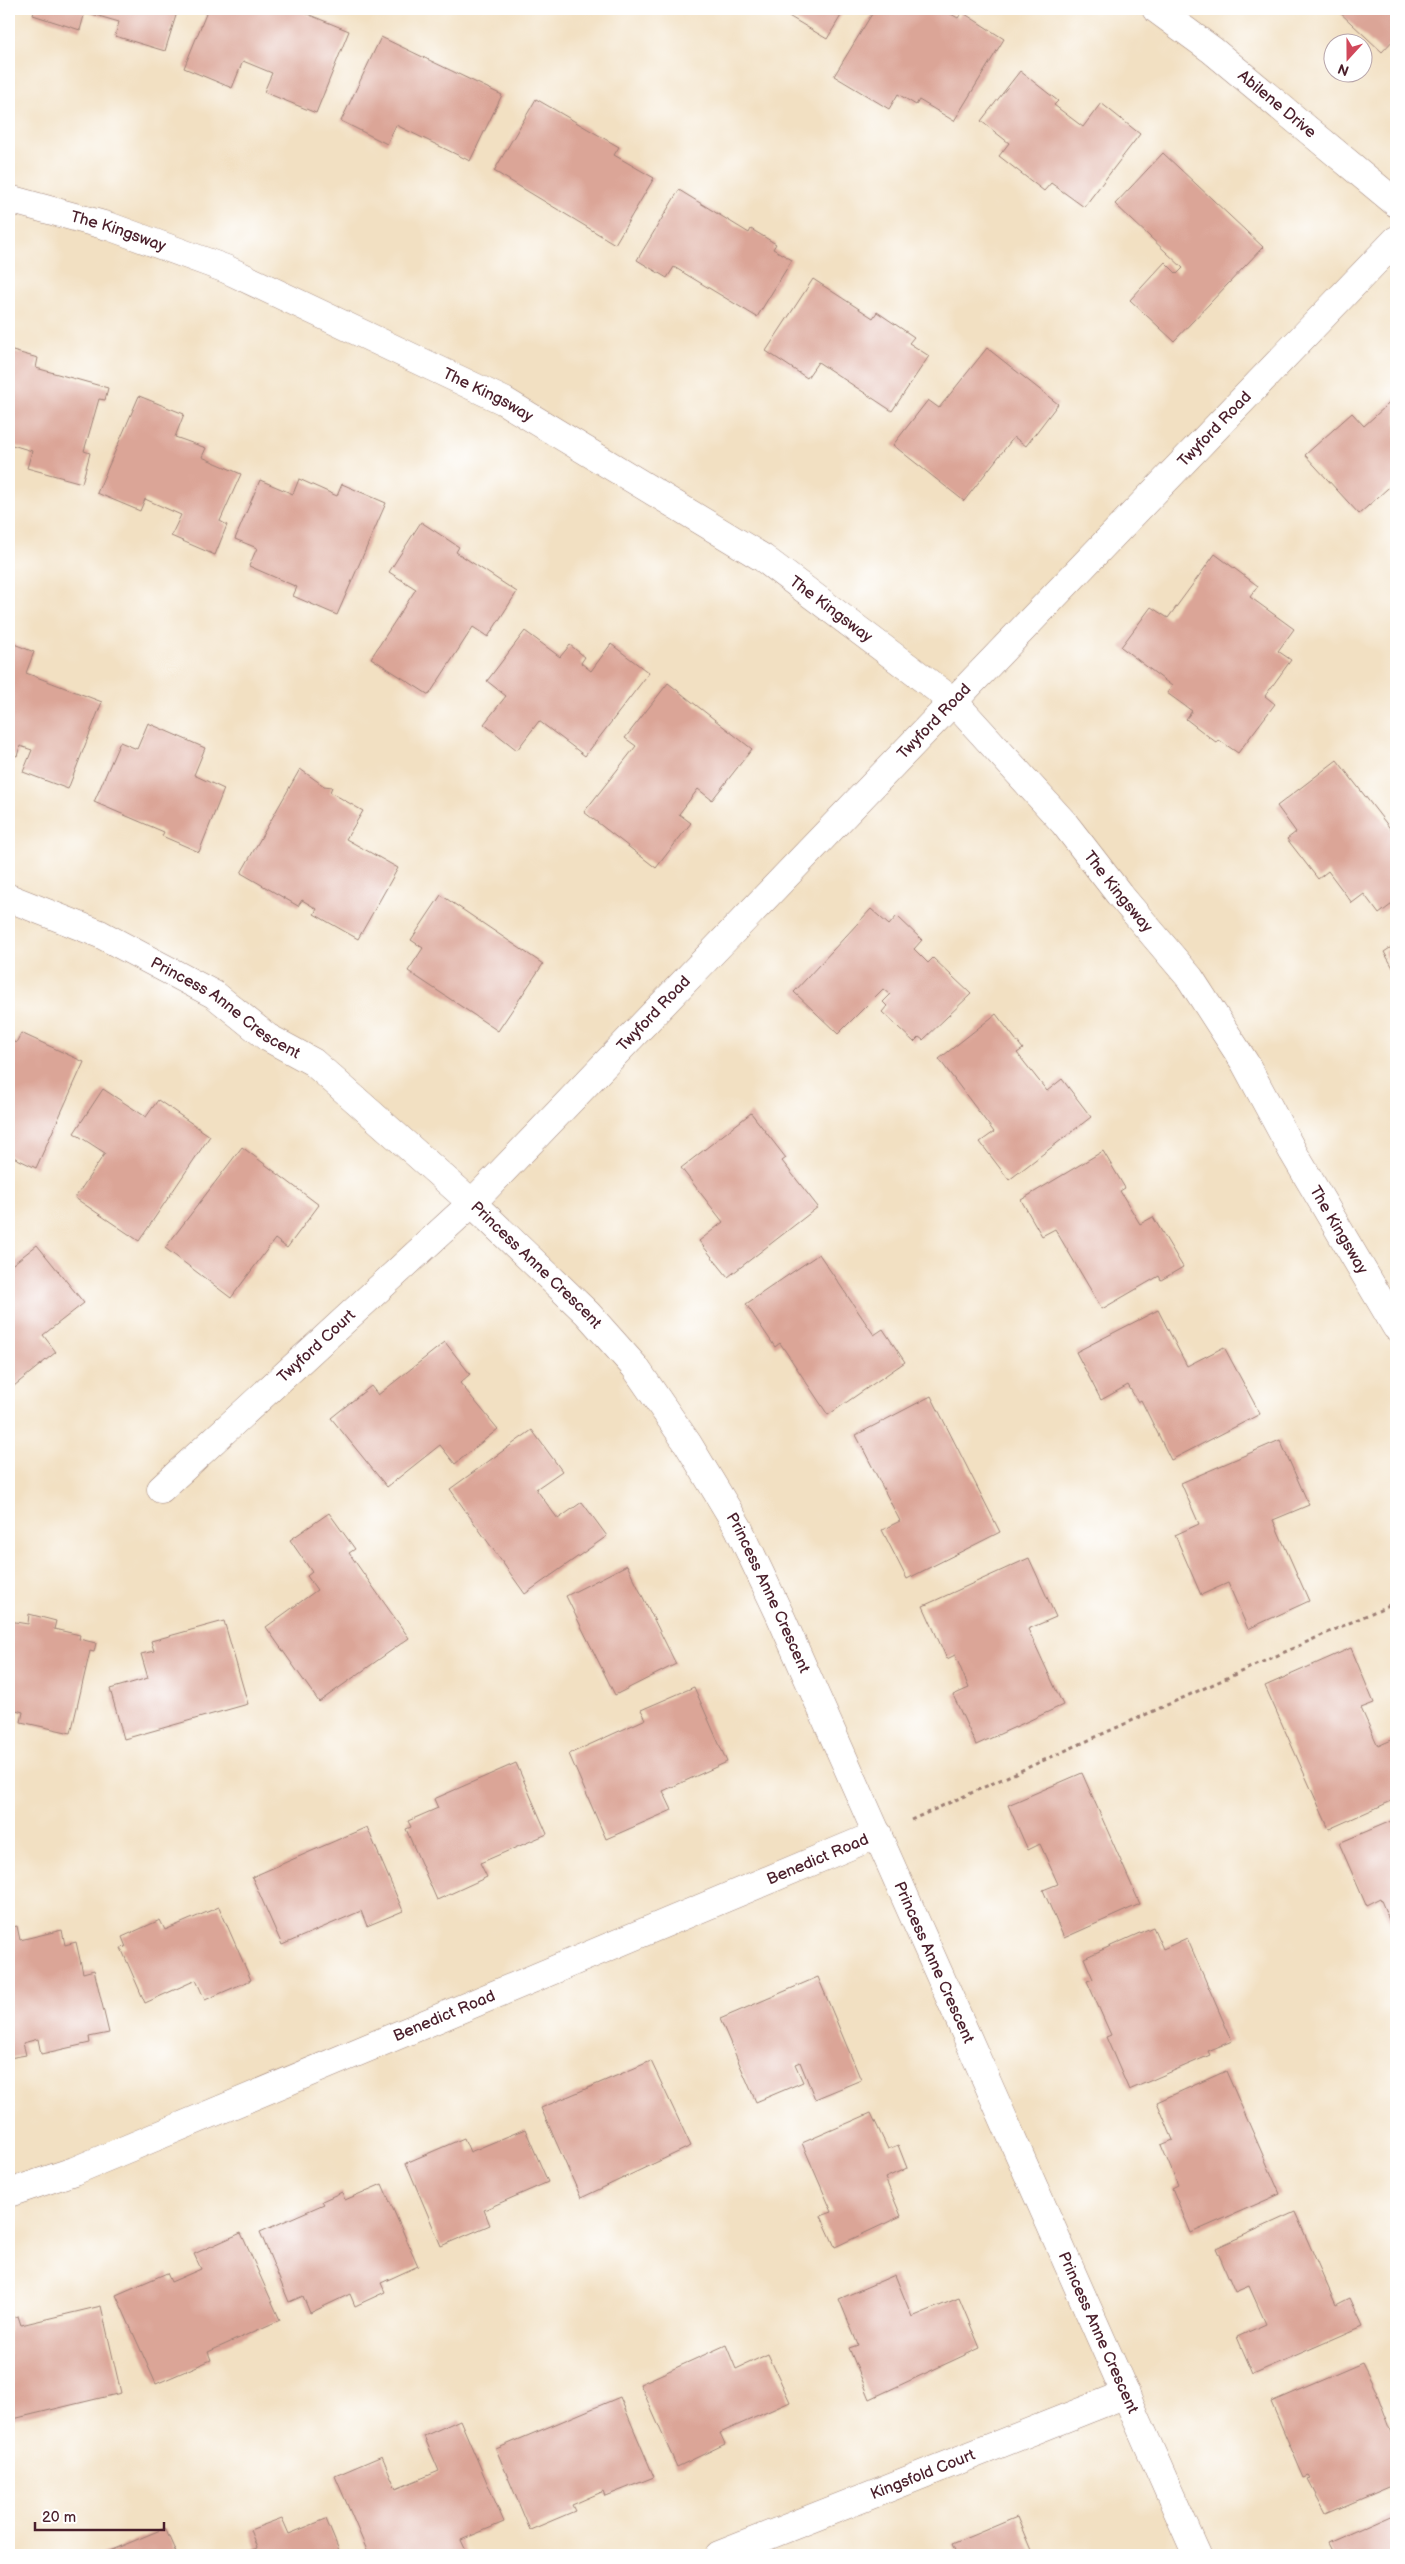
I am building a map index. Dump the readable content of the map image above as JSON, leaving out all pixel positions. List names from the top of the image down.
{
  "streets": {
    "street": [
      "Abilene Drive",
      "The Kingsway",
      "Twyford Road",
      "Princess Anne Crescent",
      "Twyford Court",
      "Benedict Road",
      "Kingsfold Court"
    ]
  },
  "crossings": [
    ["The Kingsway", "Twyford Road"],
    ["Twyford Road", "Princess Anne Crescent"],
    ["Twyford Road", "Twyford Court"],
    ["Princess Anne Crescent", "Twyford Court"],
    ["Princess Anne Crescent", "Benedict Road"],
    ["Princess Anne Crescent", "Kingsfold Court"]
  ],
  "scale_bar": "20 m",
  "north": "bottom"
}
